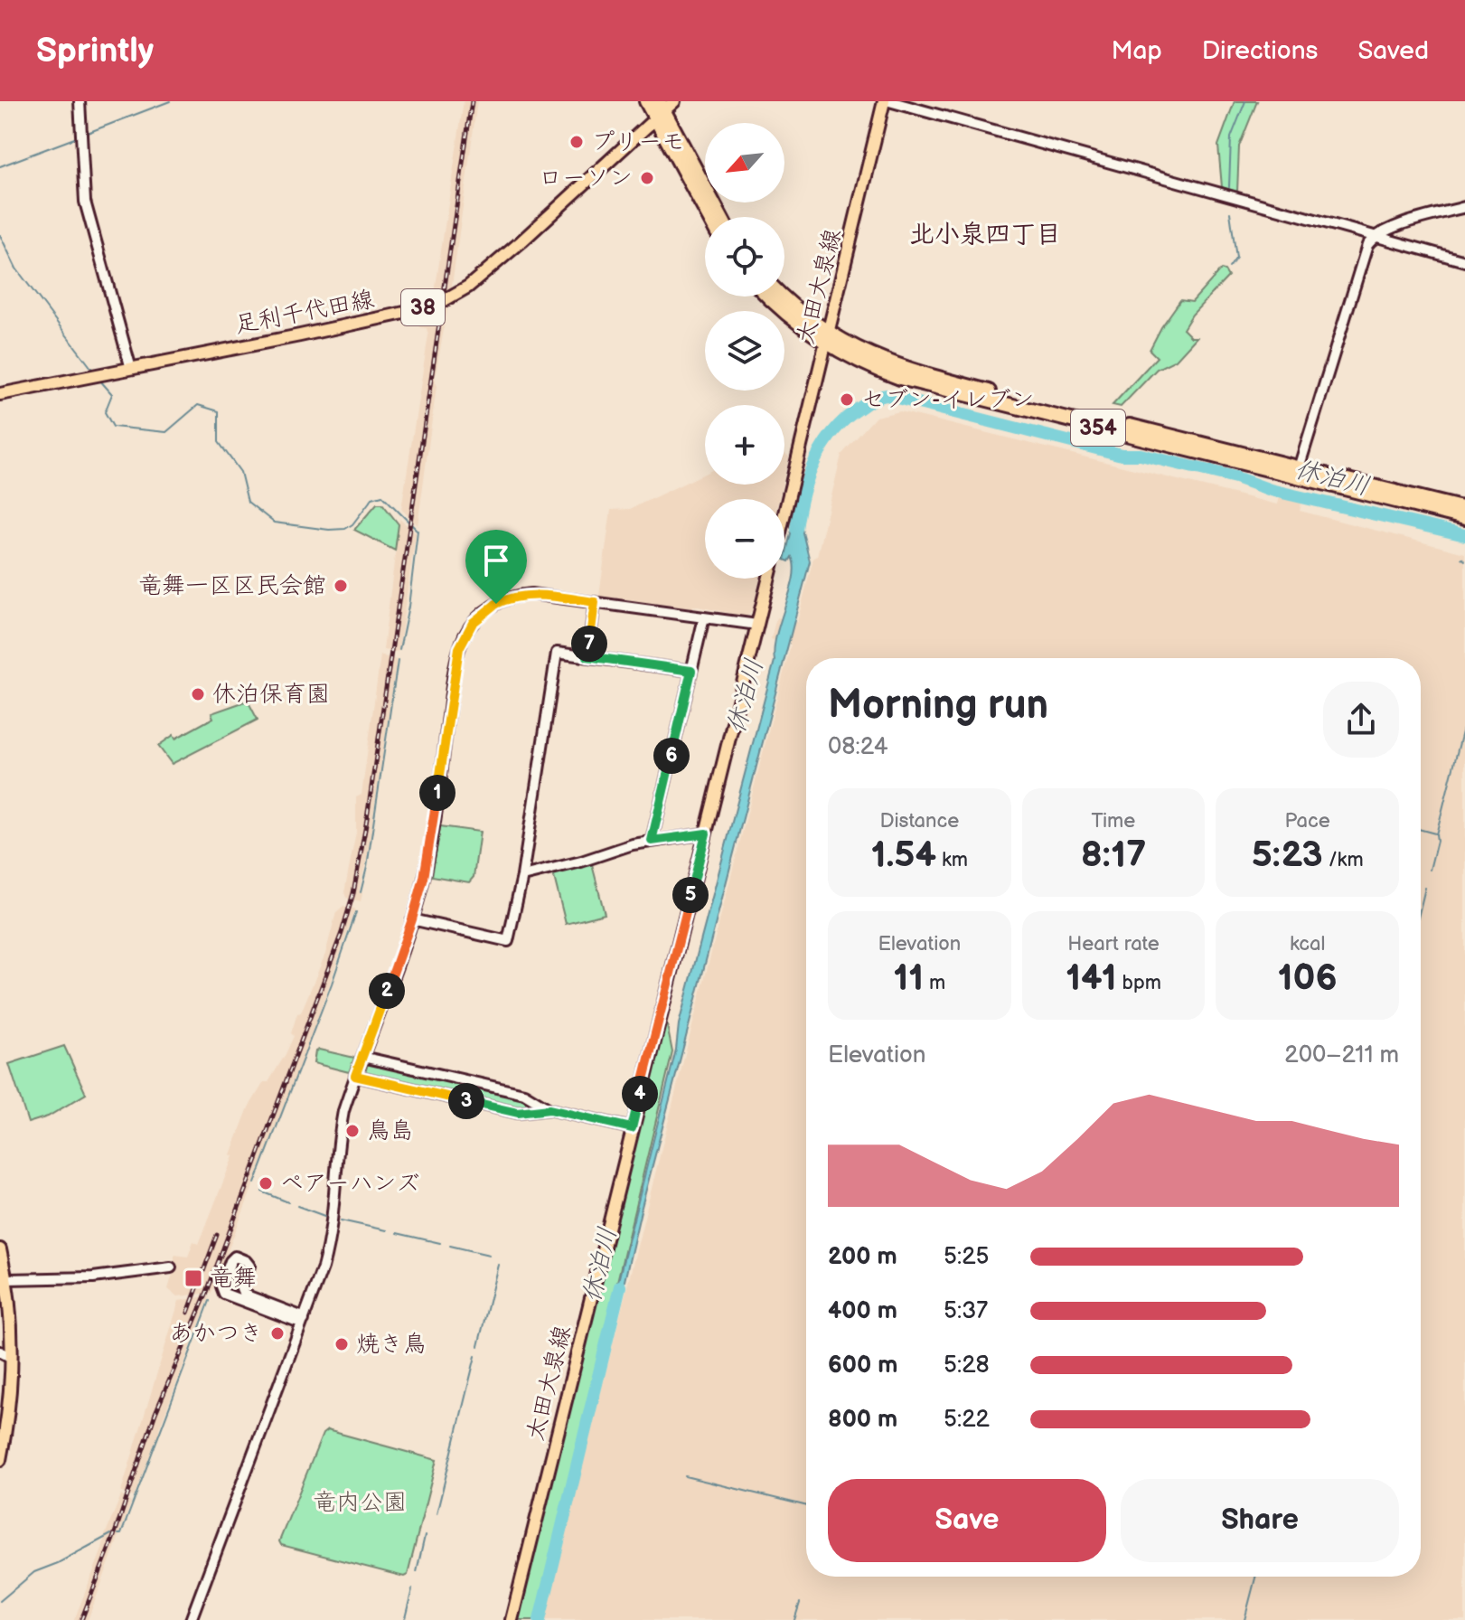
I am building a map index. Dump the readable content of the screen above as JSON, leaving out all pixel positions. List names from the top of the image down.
{
  "streets": {
    "highway": ["354"],
    "main road": ["太田大泉線", "38", "足利千代田線"]
  },
  "crossings": [
    ["太田大泉線", "354"]
  ],
  "districts": ["北小泉四丁目"],
  "water": ["休泊川"],
  "parks": ["竜内公園"],
  "places": {
    "other": [
      "プリーモ",
      "ローソン",
      "セブン-イレブン",
      "竜舞一区区民会館",
      "休泊保育園",
      "鳥島",
      "ペアーハンズ",
      "あかつき",
      "焼き鳥"
    ],
    "transit": ["竜舞"]
  },
  "north": "bottom left",
  "page": {
    "header": "Sprintly",
    "nav": ["Map", "Directions", "Saved"],
    "map_buttons": ["+", "−"],
    "pins": [
      "7",
      "6",
      "1",
      "5",
      "2",
      "4",
      "3"
    ],
    "heading": ["Morning run", "08:24"],
    "stats": [
      ["Distance", "1.54 km"],
      ["Time", "8:17"],
      ["Pace", "5:23 /km"],
      ["Elevation", "11 m"],
      ["Heart rate", "141 bpm"],
      ["kcal", "106"]
    ],
    "chart": ["Elevation", "200–211 m"],
    "list": [
      {
        "name": "200 m",
        "note": "5:25"
      },
      {
        "name": "400 m",
        "note": "5:37"
      },
      {
        "name": "600 m",
        "note": "5:28"
      },
      {
        "name": "800 m",
        "note": "5:22"
      }
    ],
    "buttons": ["Save", "Share"]
  }
}
